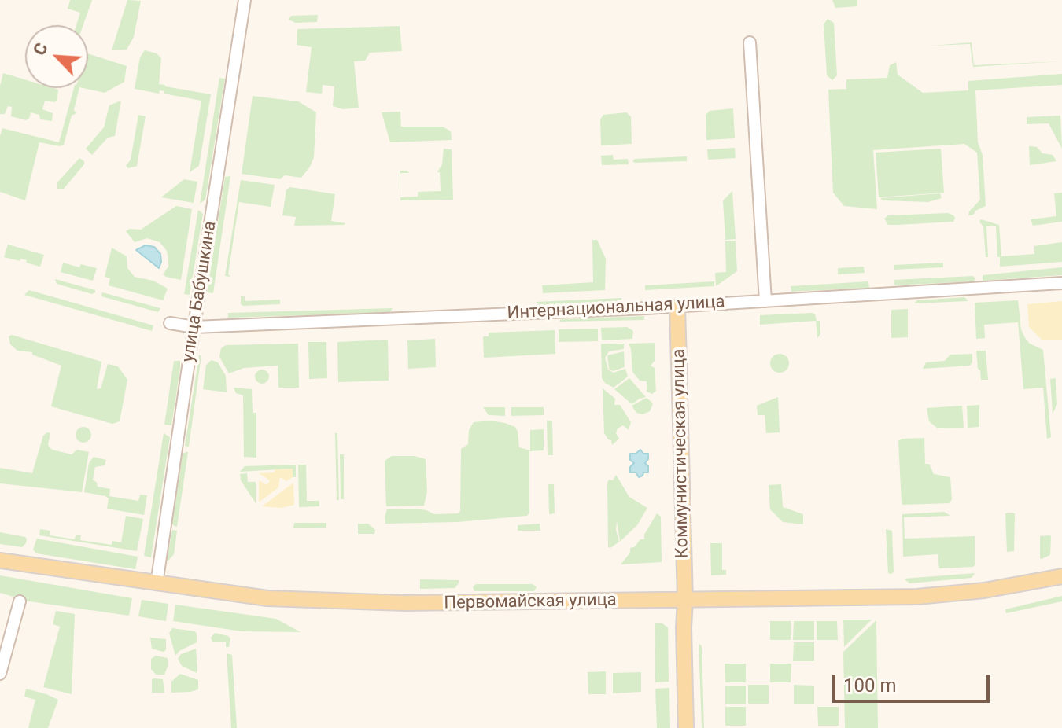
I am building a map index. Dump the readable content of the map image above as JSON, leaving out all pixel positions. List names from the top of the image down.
{
  "streets": {
    "main road": ["Коммунистическая улица", "Первомайская улица"],
    "street": ["улица Бабушкина", "Интернациональная улица"]
  },
  "crossings": [
    ["улица Бабушкина", "Интернациональная улица"],
    ["улица Бабушкина", "Первомайская улица"],
    ["Интернациональная улица", "Коммунистическая улица"],
    ["Коммунистическая улица", "Первомайская улица"]
  ],
  "scale_bar": "100 m",
  "north": "top left"
}
